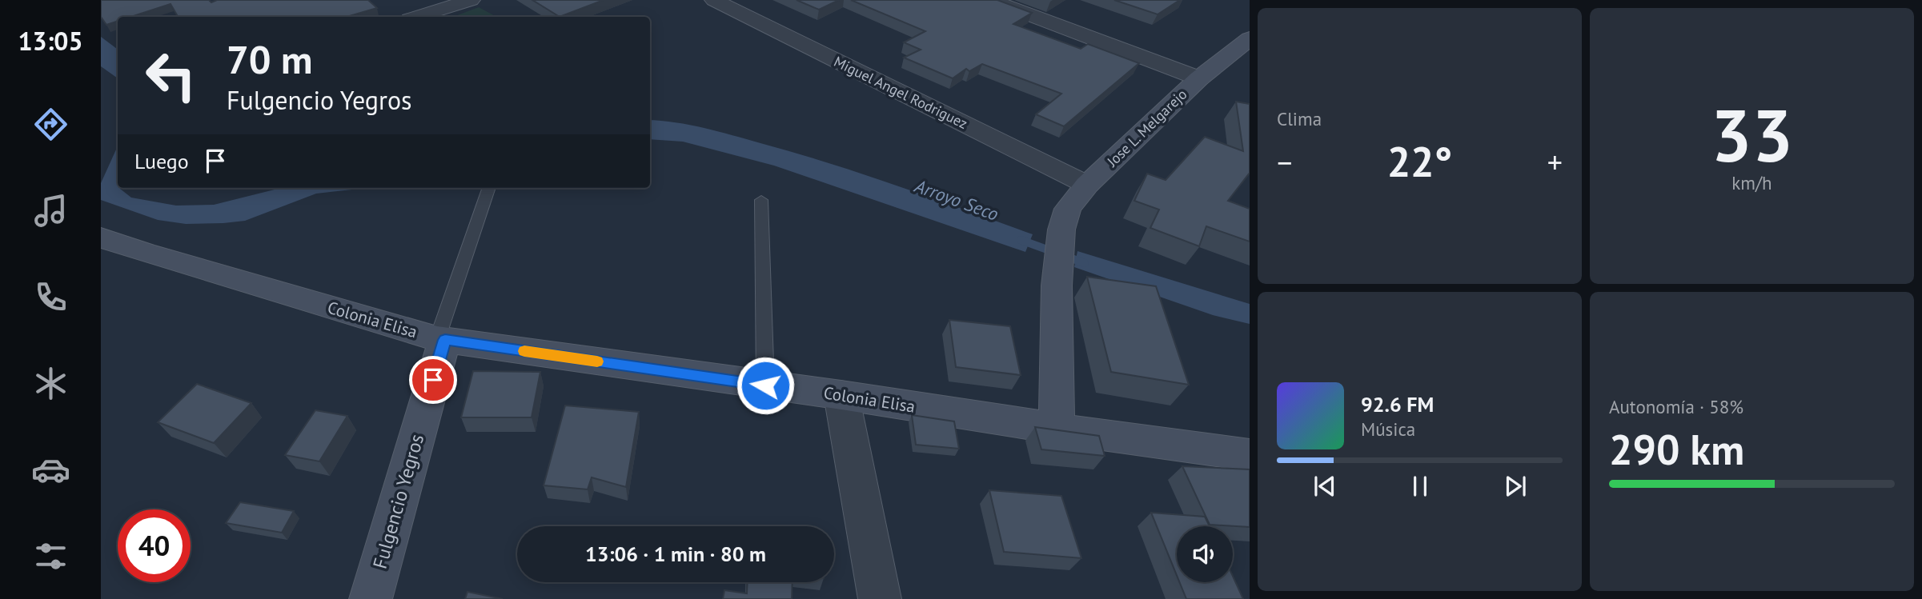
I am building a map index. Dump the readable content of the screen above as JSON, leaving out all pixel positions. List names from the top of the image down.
{
  "streets": {
    "street": [
      "Miguel Angel Rodriguez",
      "Jose L. Melgarejo",
      "Colonia Elisa",
      "Fulgencio Yegros"
    ]
  },
  "crossings": [
    ["Miguel Angel Rodriguez", "Jose L. Melgarejo"],
    ["Jose L. Melgarejo", "Colonia Elisa"],
    ["Colonia Elisa", "Fulgencio Yegros"]
  ],
  "water": ["Arroyo Seco"],
  "page": {
    "tabs": "13:05",
    "tile": [
      "Clima",
      ["33", "km/h"],
      ["Autonomía · 58%", "290 km"]
    ],
    "turn": ["70 m", "Fulgencio Yegros"],
    "then": "Luego",
    "heat": ["−", "22°", "+"],
    "song": ["92.6 FM", "Música"],
    "limit": "40",
    "trip": "13:06 · 1 min · 80 m"
  }
}
